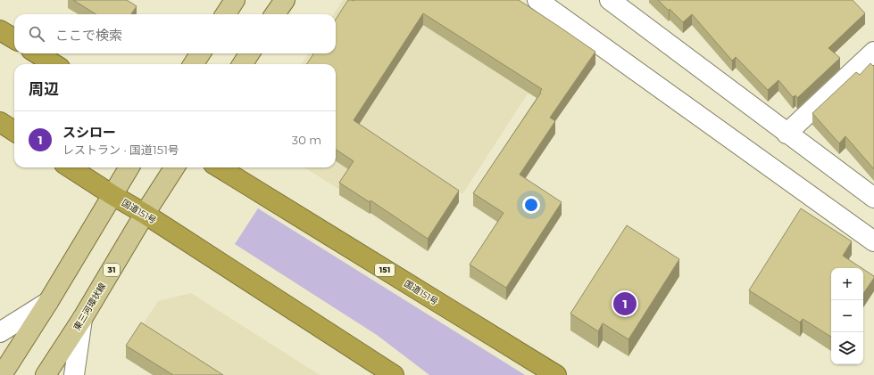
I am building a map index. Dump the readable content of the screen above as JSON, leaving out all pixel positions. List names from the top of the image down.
{
  "streets": {
    "highway": ["国道151号", "151"],
    "main road": ["31", "東三河環状線"]
  },
  "crossings": [
    ["国道151号", "東三河環状線"]
  ],
  "page": {
    "search": "ここで検索",
    "heading": "周辺",
    "list": [
      {
        "mark": "1",
        "name": "スシロー",
        "note": "レストラン · 国道151号",
        "value": "30 m"
      }
    ],
    "map_buttons": ["+", "−"],
    "pins": "1"
  }
}
